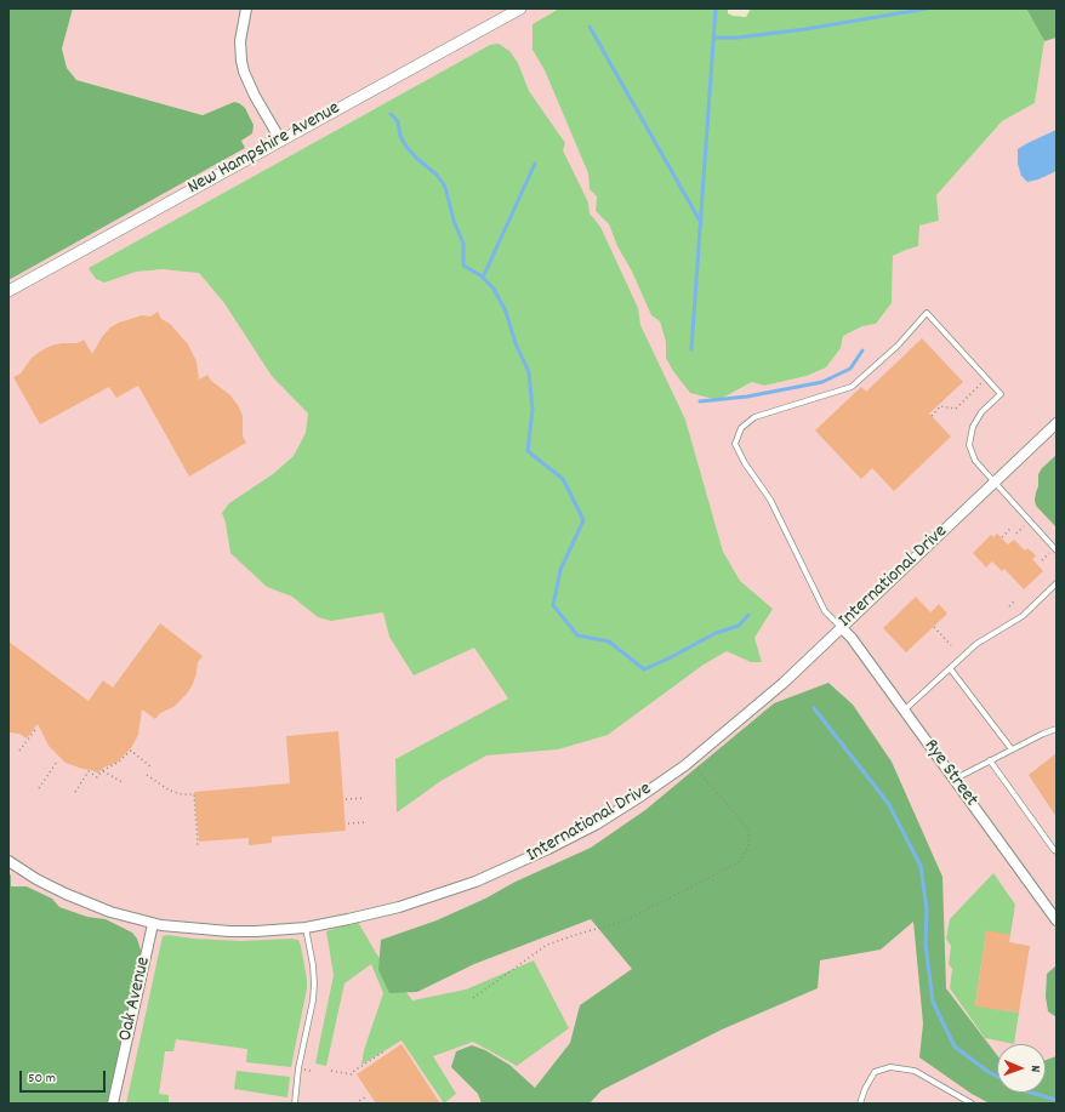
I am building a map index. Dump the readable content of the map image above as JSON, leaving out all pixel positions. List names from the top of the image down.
{
  "streets": {
    "street": [
      "New Hampshire Avenue",
      "International Drive",
      "Rye Street",
      "Oak Avenue"
    ]
  },
  "crossings": [
    ["International Drive", "Rye Street"],
    ["International Drive", "Oak Avenue"]
  ],
  "scale_bar": "50 m",
  "north": "right"
}
